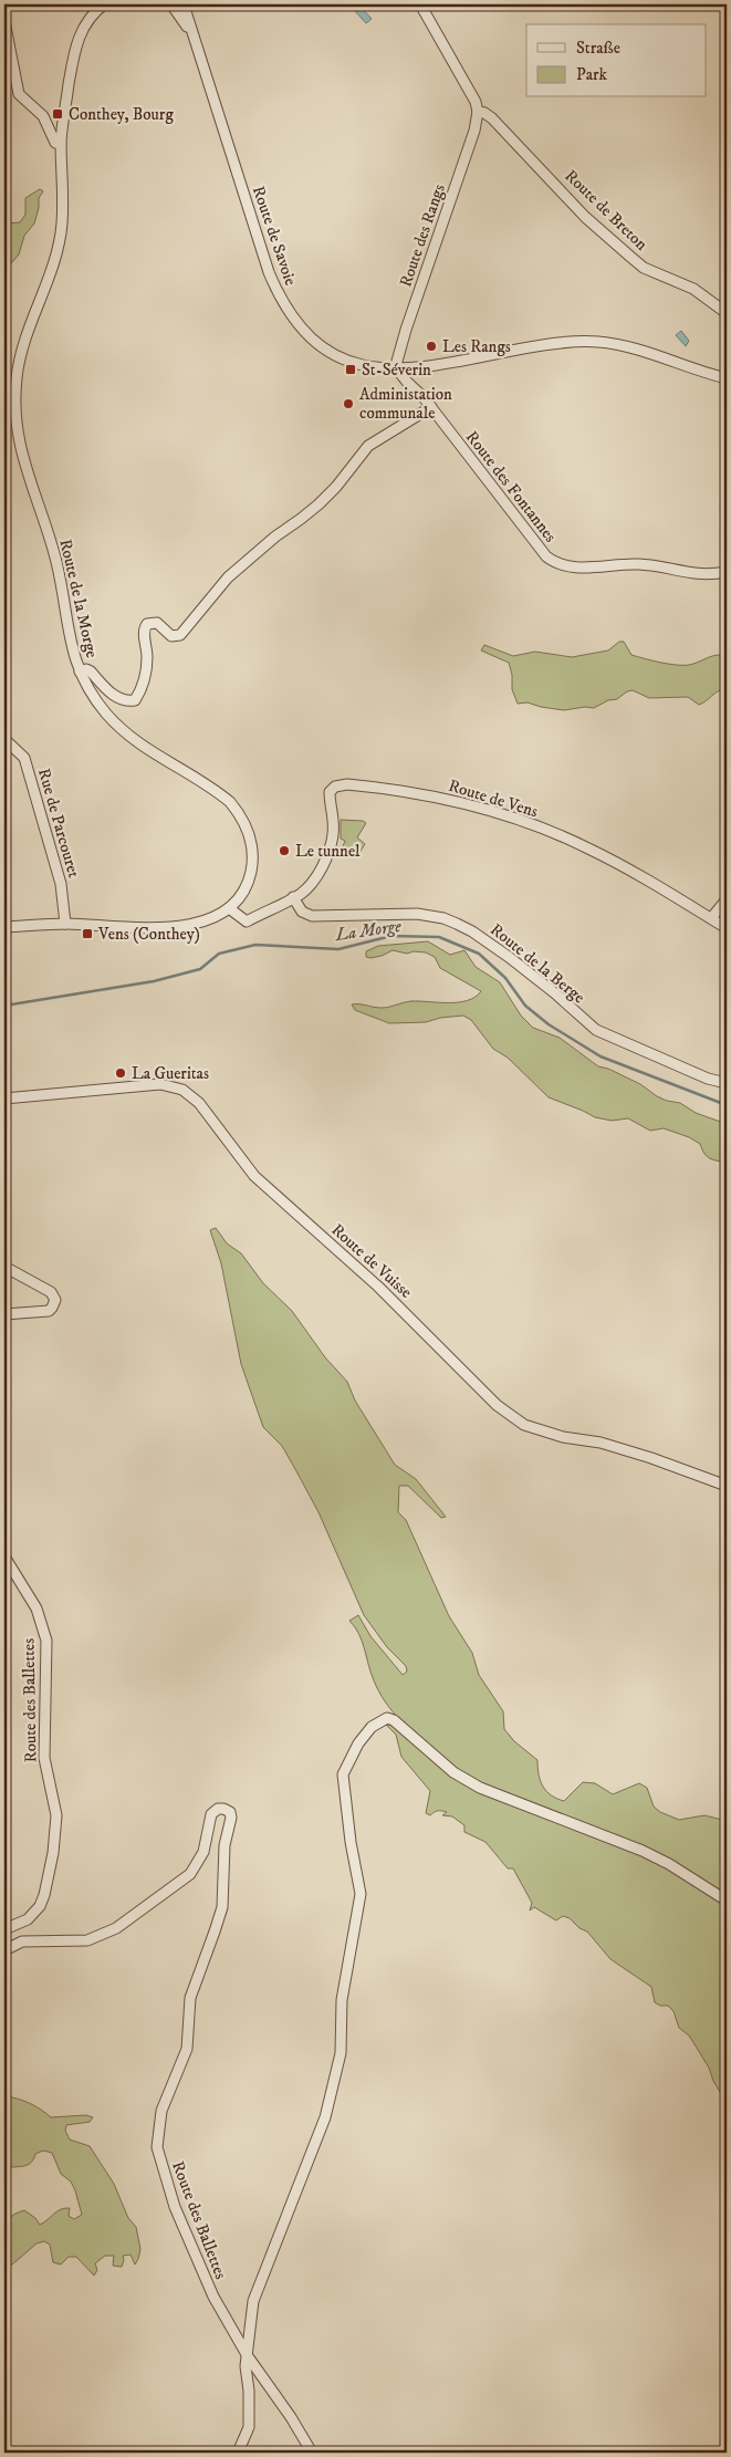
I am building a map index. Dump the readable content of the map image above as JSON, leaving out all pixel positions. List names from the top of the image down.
{
  "streets": {
    "street": [
      "Route de Breton",
      "Route de Savoie",
      "Route des Rangs",
      "Route des Fontannes",
      "Route de la Morge",
      "Route de Vens",
      "Rue de Parcouret",
      "Route de la Berge",
      "Route de Vuisse",
      "Route des Ballettes"
    ]
  },
  "crossings": [
    ["Route de Breton", "Route des Rangs"],
    ["Route de Savoie", "Route des Rangs"],
    ["Route de Savoie", "Route des Fontannes"],
    ["Route des Rangs", "Route des Fontannes"],
    ["Route de la Morge", "Rue de Parcouret"],
    ["Route de Vens", "Route de la Berge"]
  ],
  "water": ["La Morge"],
  "places": {
    "transit": ["Conthey, Bourg", "St-Séverin", "Vens (Conthey)"],
    "other": [
      "Les Rangs",
      "Administation communale",
      "Le tunnel",
      "La Gueritas"
    ]
  },
  "legend": ["Straße", "Park"]
}
